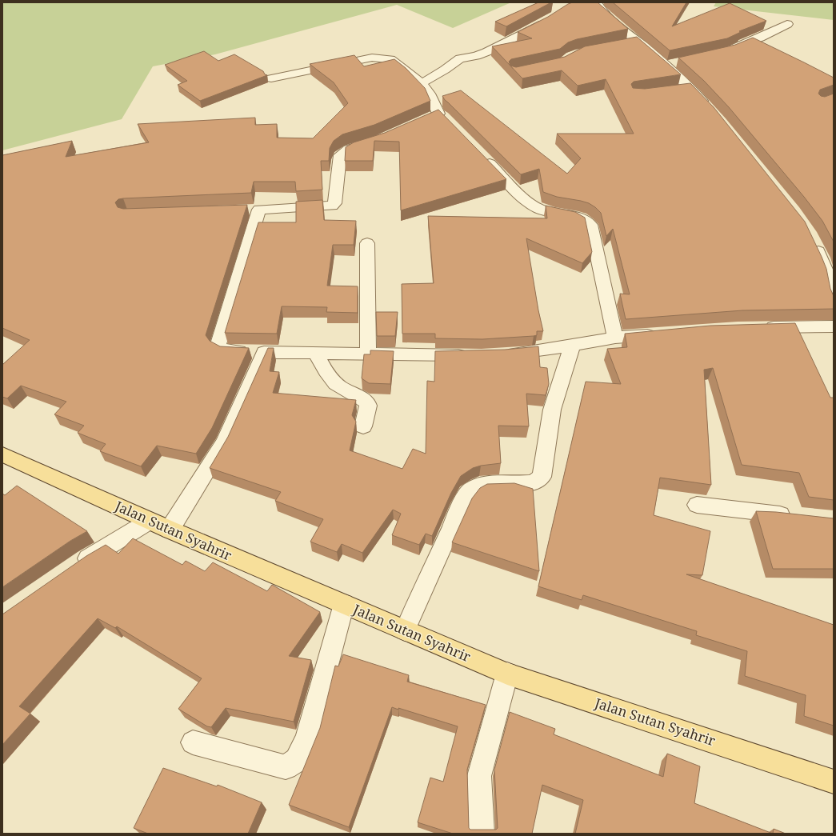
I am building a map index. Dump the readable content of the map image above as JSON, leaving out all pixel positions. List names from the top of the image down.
{
  "streets": {
    "main road": ["Jalan Sutan Syahrir"]
  }
}
